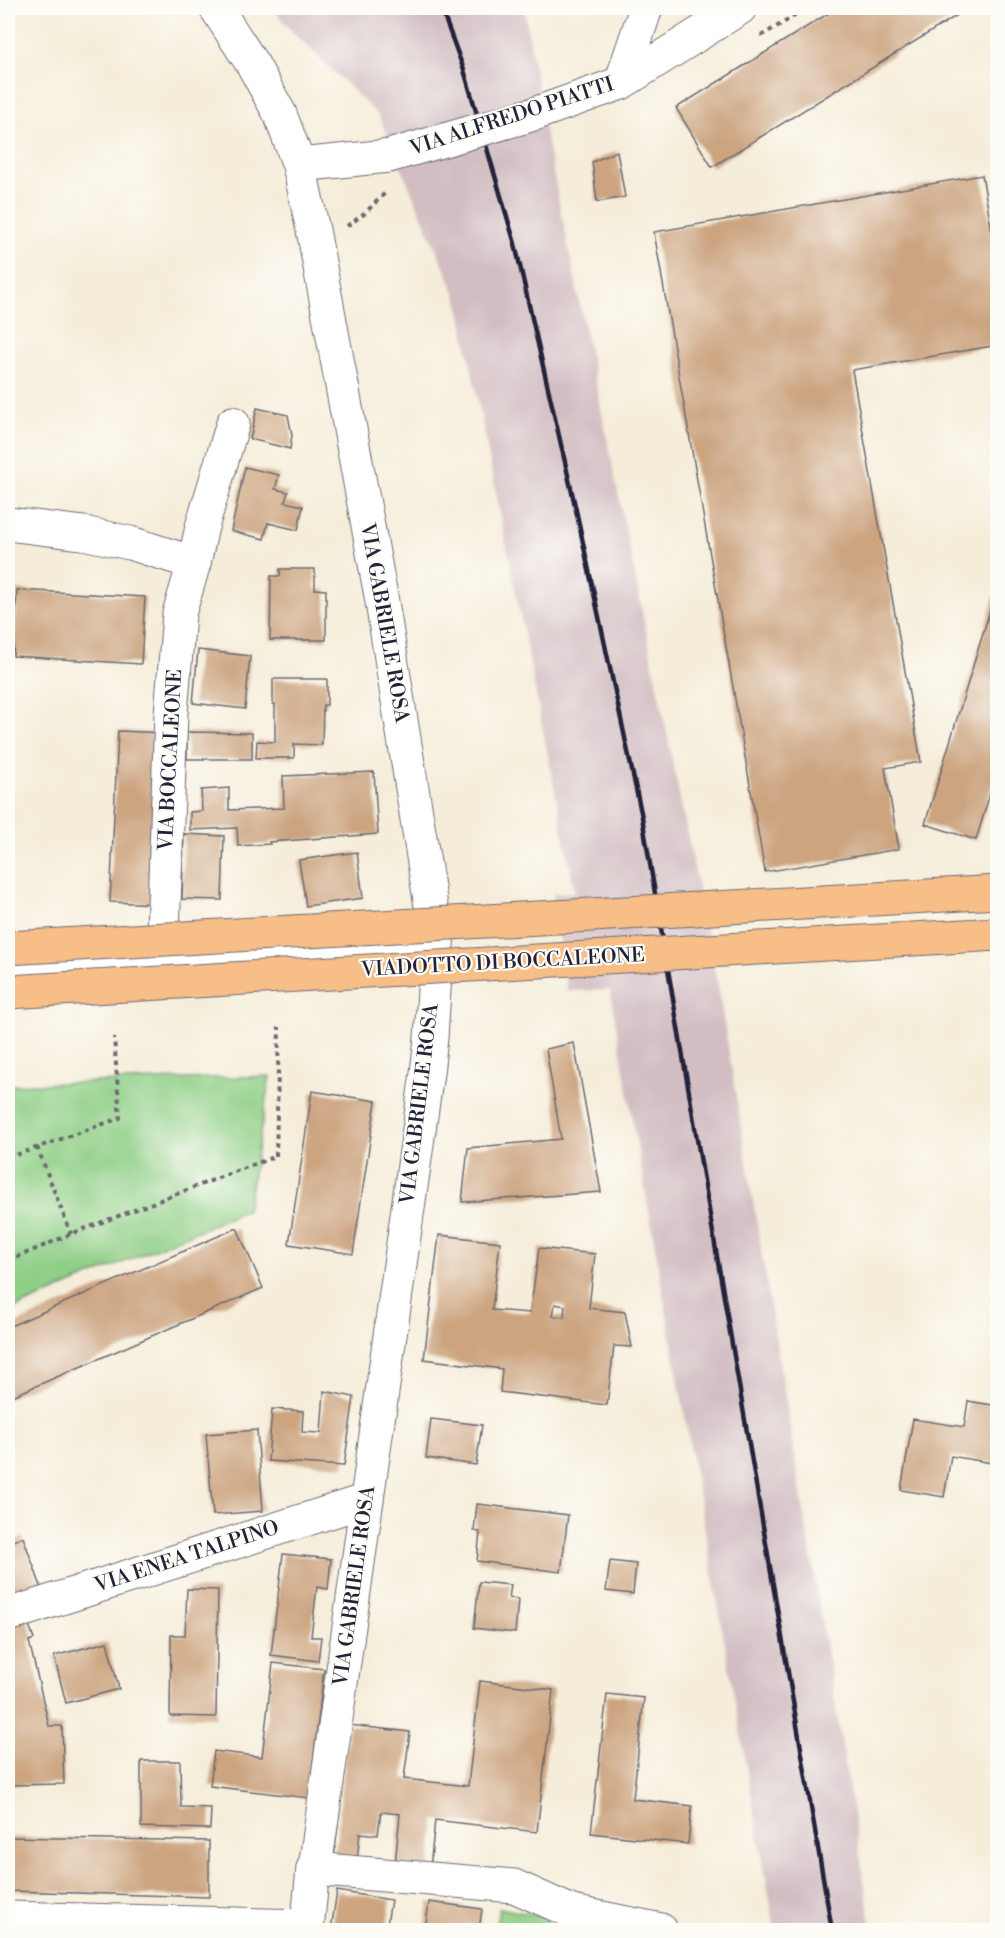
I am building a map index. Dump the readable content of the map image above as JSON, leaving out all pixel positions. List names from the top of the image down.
{
  "streets": {
    "highway": ["VIADOTTO DI BOCCALEONE"],
    "street": [
      "VIA ALFREDO PIATTI",
      "VIA GABRIELE ROSA",
      "VIA BOCCALEONE",
      "VIA ENEA TALPINO"
    ]
  },
  "crossings": [
    ["VIA ALFREDO PIATTI", "VIA GABRIELE ROSA"],
    ["VIA GABRIELE ROSA", "VIA ENEA TALPINO"]
  ]
}
